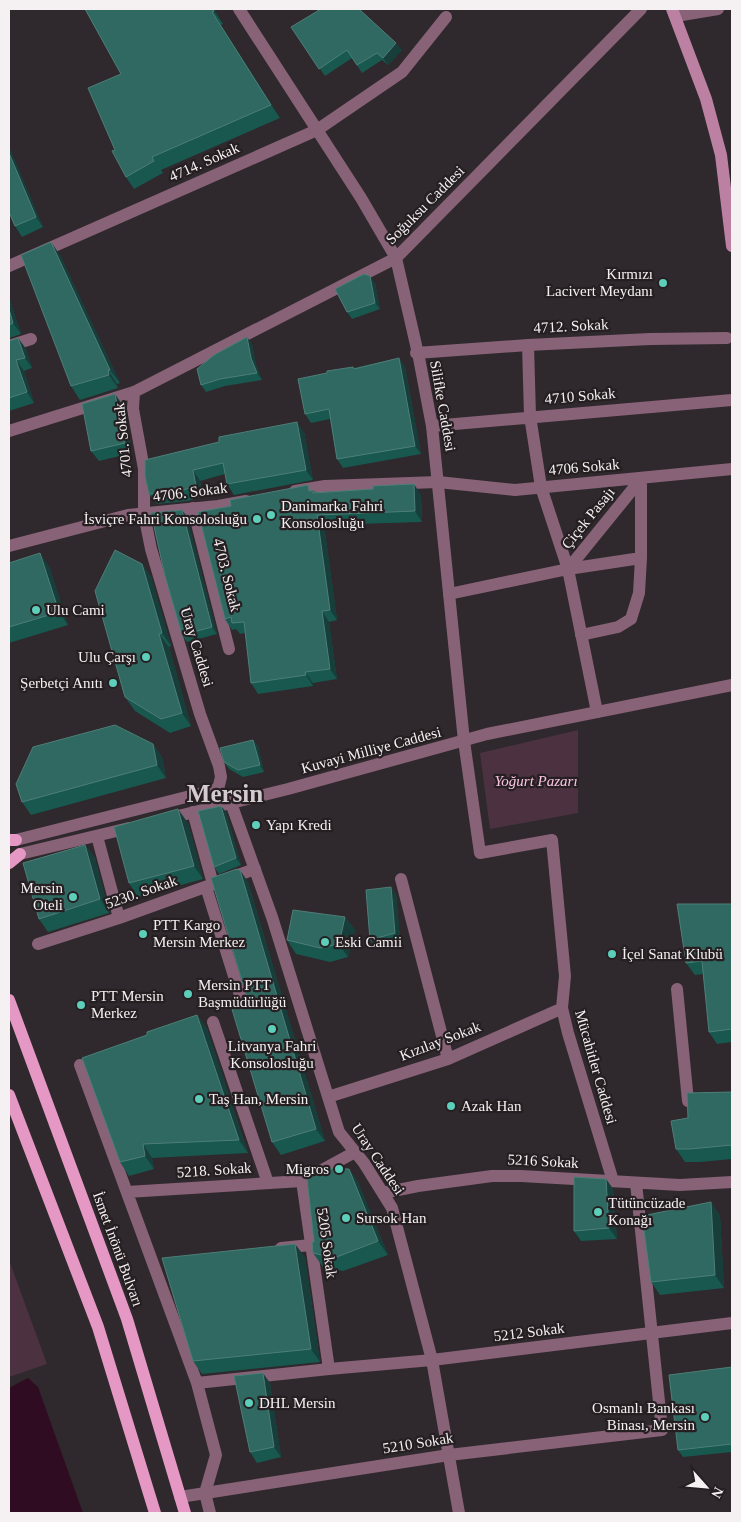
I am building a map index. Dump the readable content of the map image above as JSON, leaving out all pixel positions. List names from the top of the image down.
{
  "streets": {
    "main road": ["İsmet İnönü Bulvarı"],
    "street": [
      "4714. Sokak",
      "Soğuksu Caddesi",
      "4712. Sokak",
      "4710 Sokak",
      "Silifke Caddesi",
      "4701. Sokak",
      "4706 Sokak",
      "4706. Sokak",
      "Çiçek Pasajı",
      "4703. Sokak",
      "Uray Caddesi",
      "Kuvayi Milliye Caddesi",
      "5230. Sokak",
      "Kızılay Sokak",
      "Mücahitler Caddesi",
      "5216 Sokak",
      "5218. Sokak",
      "5205 Sokak",
      "5212 Sokak",
      "5210 Sokak"
    ]
  },
  "crossings": [
    ["4714. Sokak", "Silifke Caddesi"],
    ["Soğuksu Caddesi", "Silifke Caddesi"],
    ["Soğuksu Caddesi", "4701. Sokak"],
    ["4712. Sokak", "Silifke Caddesi"],
    ["4712. Sokak", "Çiçek Pasajı"],
    ["4710 Sokak", "Silifke Caddesi"],
    ["4710 Sokak", "Çiçek Pasajı"],
    ["Silifke Caddesi", "4706 Sokak"],
    ["Silifke Caddesi", "Çiçek Pasajı"],
    ["Silifke Caddesi", "Kuvayi Milliye Caddesi"],
    ["Silifke Caddesi", "Mücahitler Caddesi"],
    ["4701. Sokak", "4706. Sokak"],
    ["4701. Sokak", "Uray Caddesi"],
    ["4706 Sokak", "Çiçek Pasajı"],
    ["4706. Sokak", "4703. Sokak"],
    ["4706. Sokak", "Uray Caddesi"],
    ["Uray Caddesi", "Kuvayi Milliye Caddesi"],
    ["Uray Caddesi", "5230. Sokak"],
    ["Uray Caddesi", "Kızılay Sokak"],
    ["Uray Caddesi", "5216 Sokak"],
    ["Uray Caddesi", "5212 Sokak"],
    ["Uray Caddesi", "5210 Sokak"],
    ["Kızılay Sokak", "Mücahitler Caddesi"],
    ["Mücahitler Caddesi", "5216 Sokak"],
    ["5218. Sokak", "5205 Sokak"],
    ["5205 Sokak", "5212 Sokak"],
    ["İsmet İnönü Bulvarı", "5210 Sokak"],
    ["5212 Sokak", "5210 Sokak"]
  ],
  "districts": ["Mersin"],
  "parks": ["Yoğurt Pazarı"],
  "places": [
    "Kırmızı Lacivert Meydanı",
    "Danimarka Fahri Konsolosluğu",
    "İsviçre Fahri Konsolosluğu",
    "Ulu Cami",
    "Ulu Çarşı",
    "Şerbetçi Anıtı",
    "Yapı Kredi",
    "Mersin Oteli",
    "PTT Kargo Mersin Merkez",
    "Eski Camii",
    "İçel Sanat Klubü",
    "Mersin PTT Başmüdürlüğü",
    "PTT Mersin Merkez",
    "Litvanya Fahri Konsolosluğu",
    "Taş Han, Mersin",
    "Azak Han",
    "Migros",
    "Tütüncüzade Konağı",
    "Sursok Han",
    "DHL Mersin",
    "Osmanlı Bankası Binası, Mersin"
  ],
  "north": "bottom right"
}
